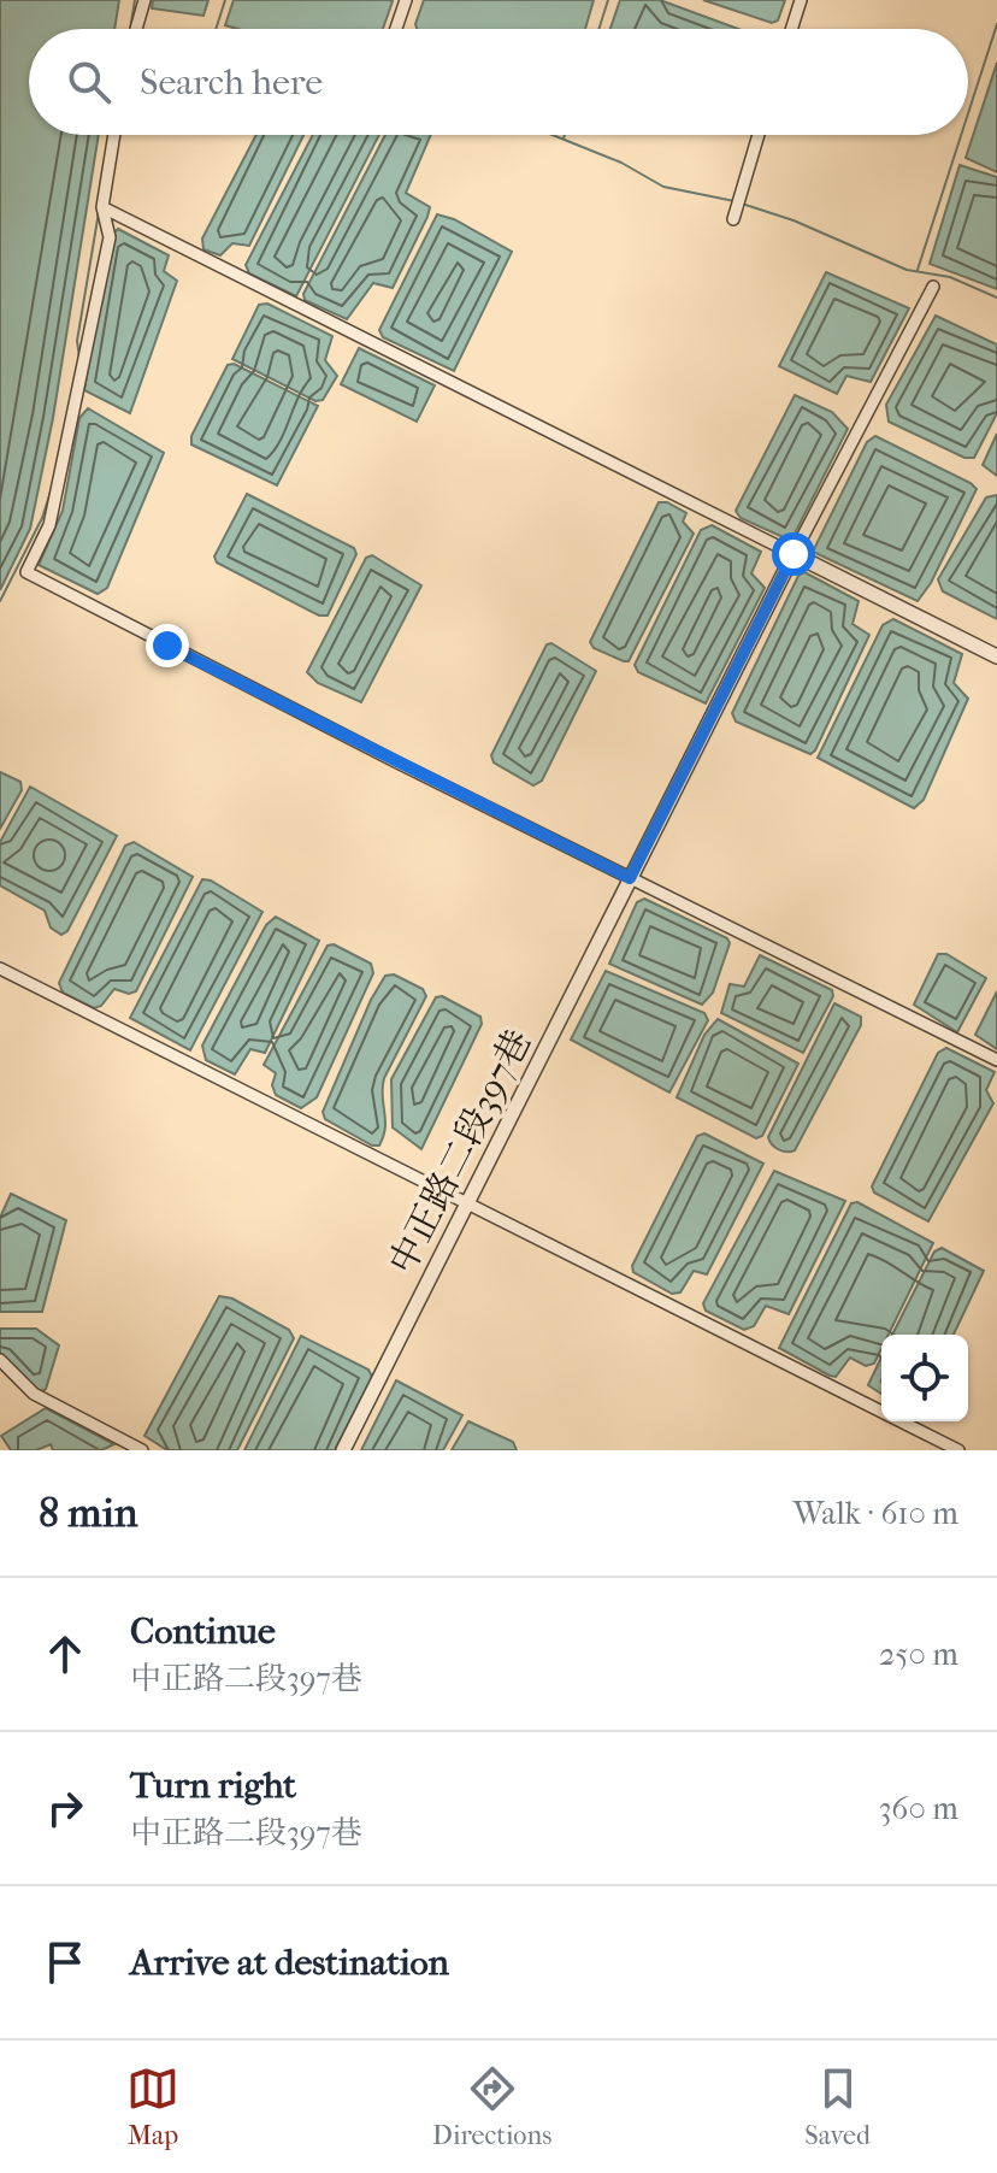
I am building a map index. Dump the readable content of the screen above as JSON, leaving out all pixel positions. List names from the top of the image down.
{
  "streets": {
    "street": ["中正路二段397巷"]
  },
  "page": {
    "search": "Search here",
    "heading": ["8 min", "Walk · 610 m"],
    "list": [
      ["Continue", "中正路二段397巷", "250 m"],
      ["Turn right", "中正路二段397巷", "360 m"],
      "Arrive at destination"
    ],
    "nav": ["Map", "Directions", "Saved"]
  }
}
